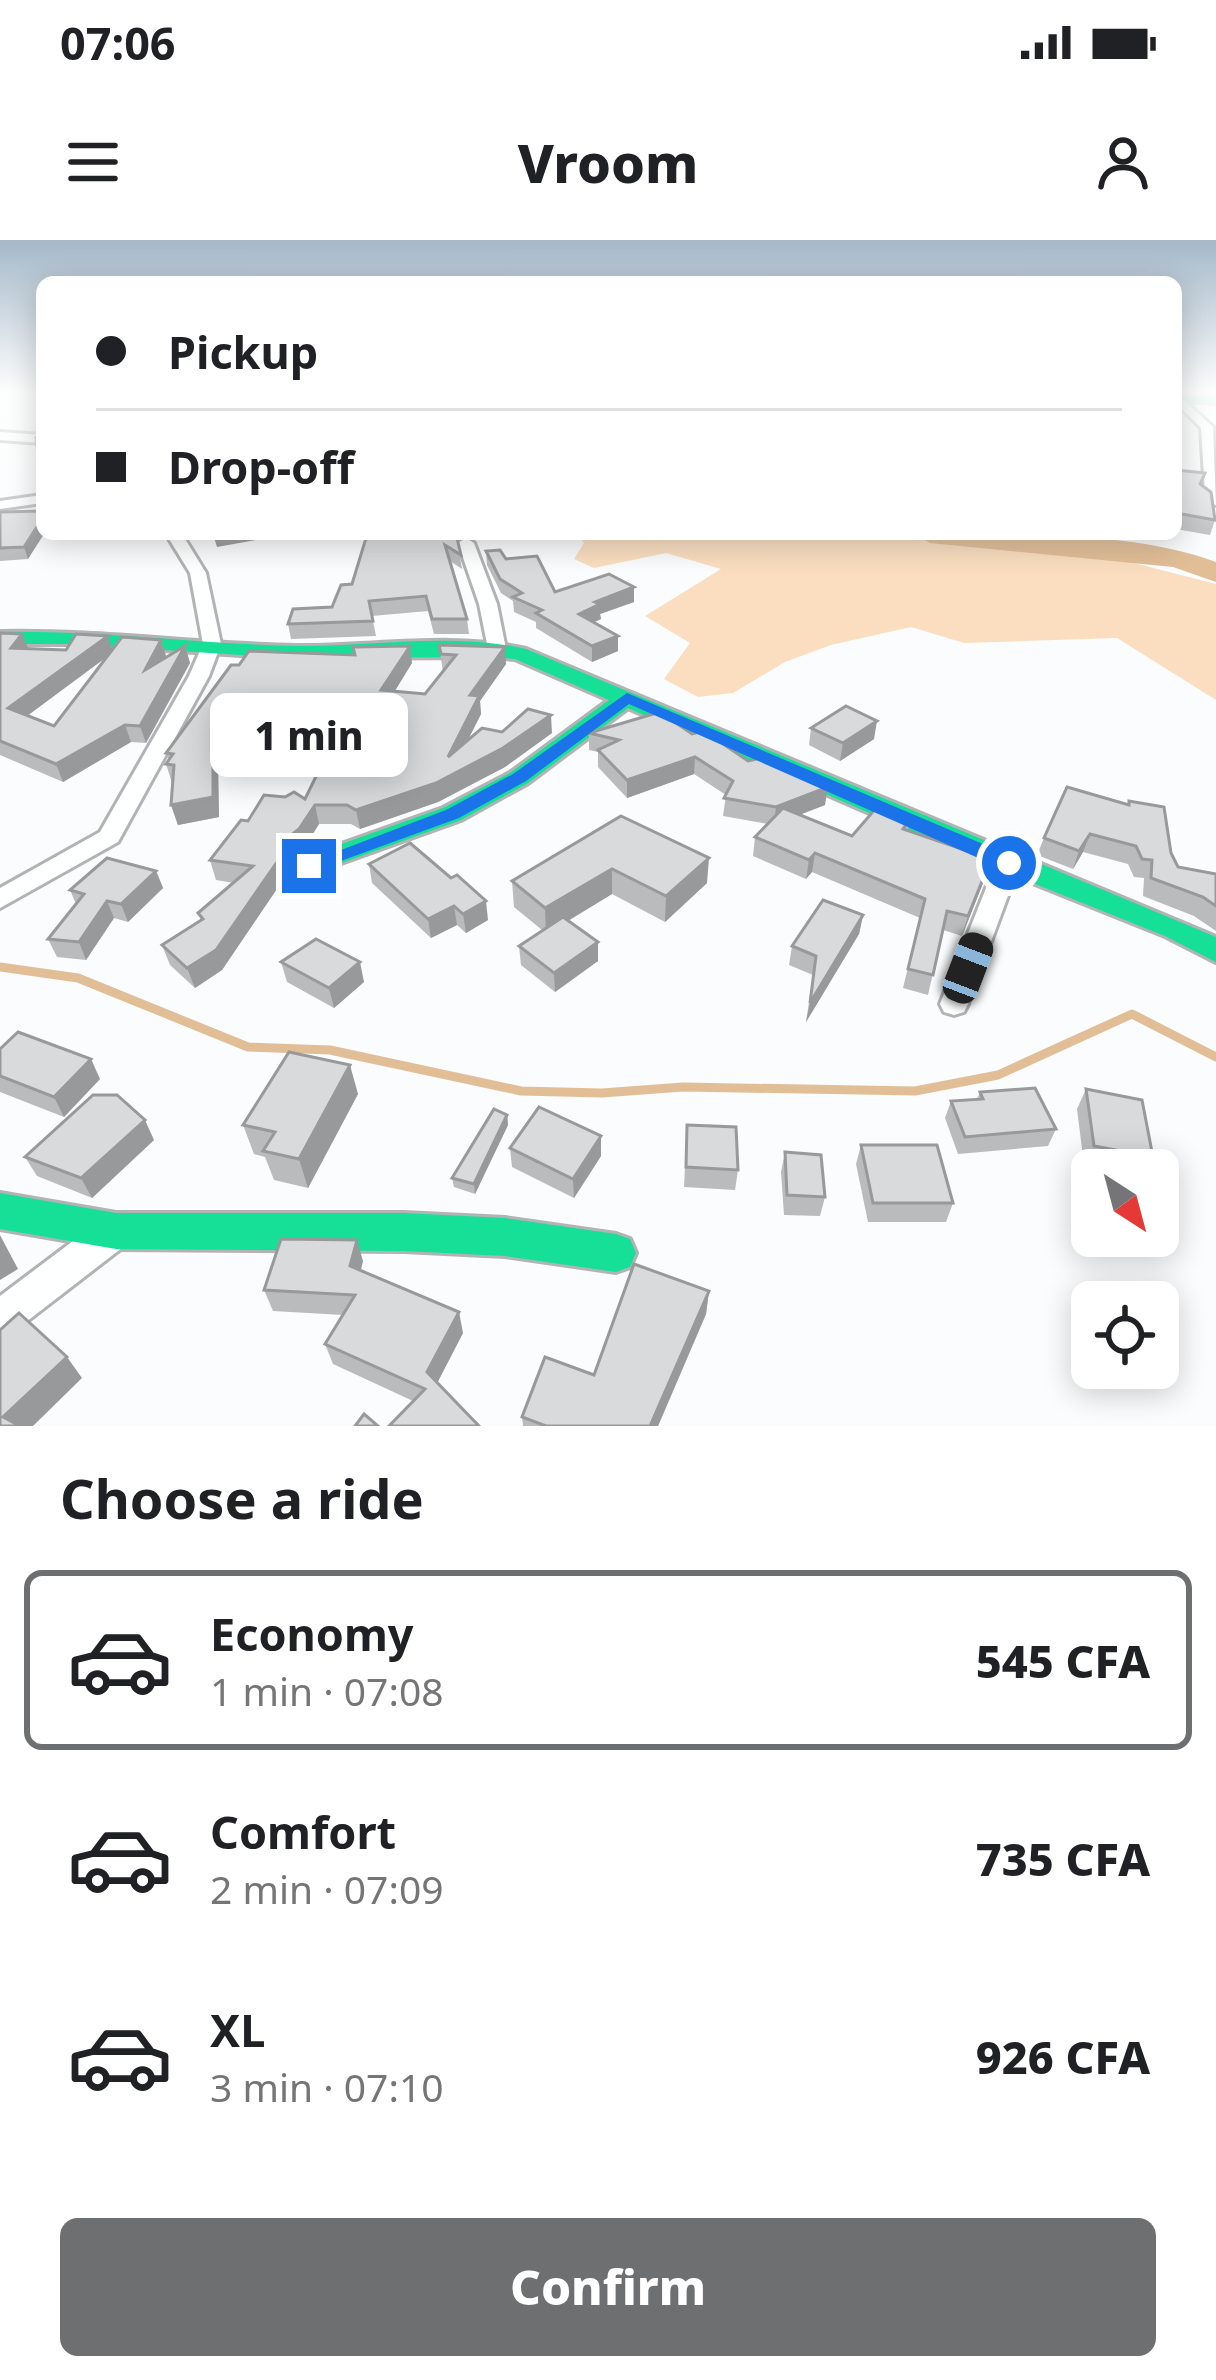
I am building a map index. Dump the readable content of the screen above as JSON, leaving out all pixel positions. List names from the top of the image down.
{
  "north": "bottom right",
  "page": {
    "status": "07:06",
    "header": "Vroom",
    "banner": ["Pickup", "Drop-off"],
    "bubble": "1 min",
    "heading": "Choose a ride",
    "list": [
      {
        "name": "Economy",
        "note": "1 min · 07:08",
        "value": "545 CFA"
      },
      {
        "name": "Comfort",
        "note": "2 min · 07:09",
        "value": "735 CFA"
      },
      {
        "name": "XL",
        "note": "3 min · 07:10",
        "value": "926 CFA"
      }
    ],
    "buttons": "Confirm"
  }
}
